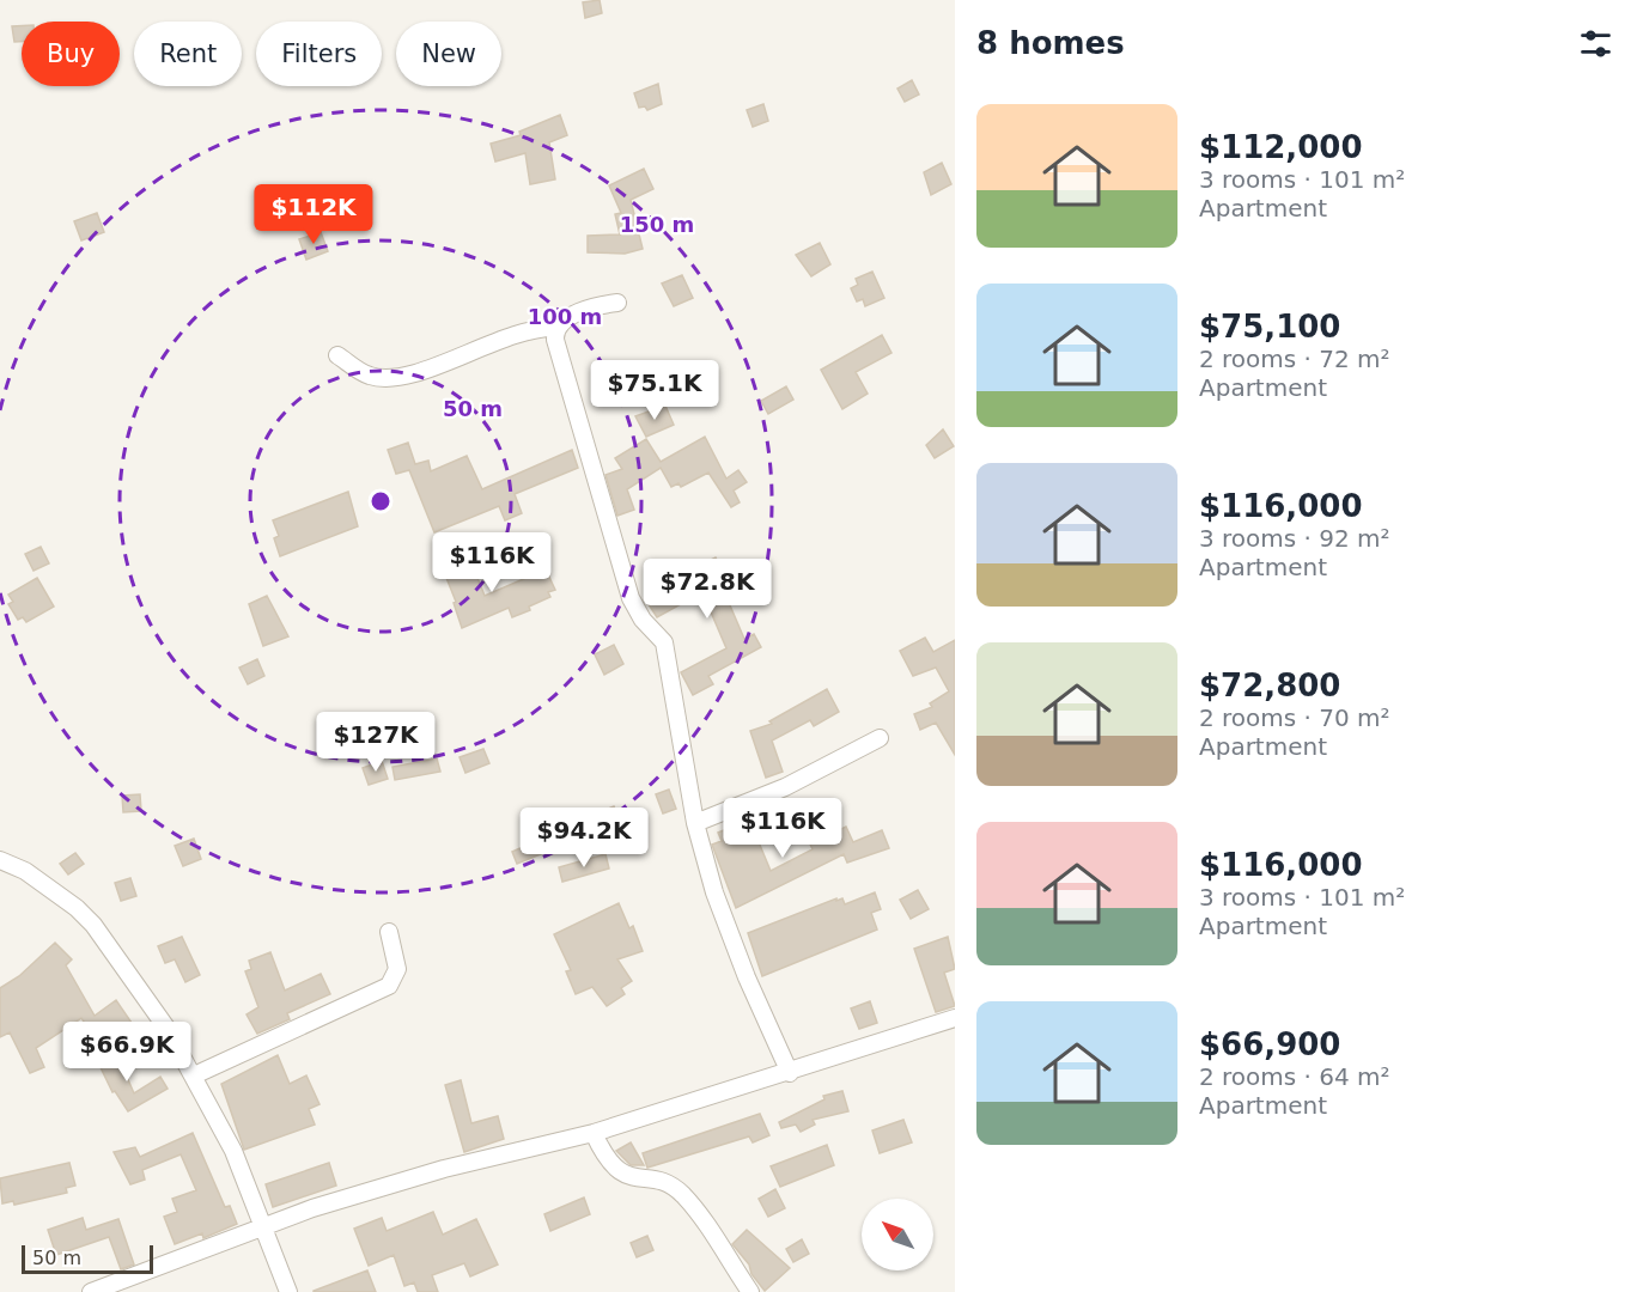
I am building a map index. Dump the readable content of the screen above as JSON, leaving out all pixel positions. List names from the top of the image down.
{
  "scale_bar": "50 m",
  "north": "top left",
  "page": {
    "heading": "8 homes",
    "chip": [
      "Buy",
      "Rent",
      "Filters",
      "New"
    ],
    "list": [
      {
        "name": "$112,000",
        "note": "3 rooms · 101 m² · Apartment"
      },
      {
        "name": "$75,100",
        "note": "2 rooms · 72 m² · Apartment"
      },
      {
        "name": "$116,000",
        "note": "3 rooms · 92 m² · Apartment"
      },
      {
        "name": "$72,800",
        "note": "2 rooms · 70 m² · Apartment"
      },
      {
        "name": "$116,000",
        "note": "3 rooms · 101 m² · Apartment"
      },
      {
        "name": "$66,900",
        "note": "2 rooms · 64 m² · Apartment"
      }
    ],
    "price": [
      "$112K",
      "$75.1K",
      "$116K",
      "$72.8K",
      "$127K",
      "$116K",
      "$94.2K",
      "$66.9K"
    ],
    "scale": "50 m"
  },
  "rings": ["150 m", "100 m", "50 m"]
}
